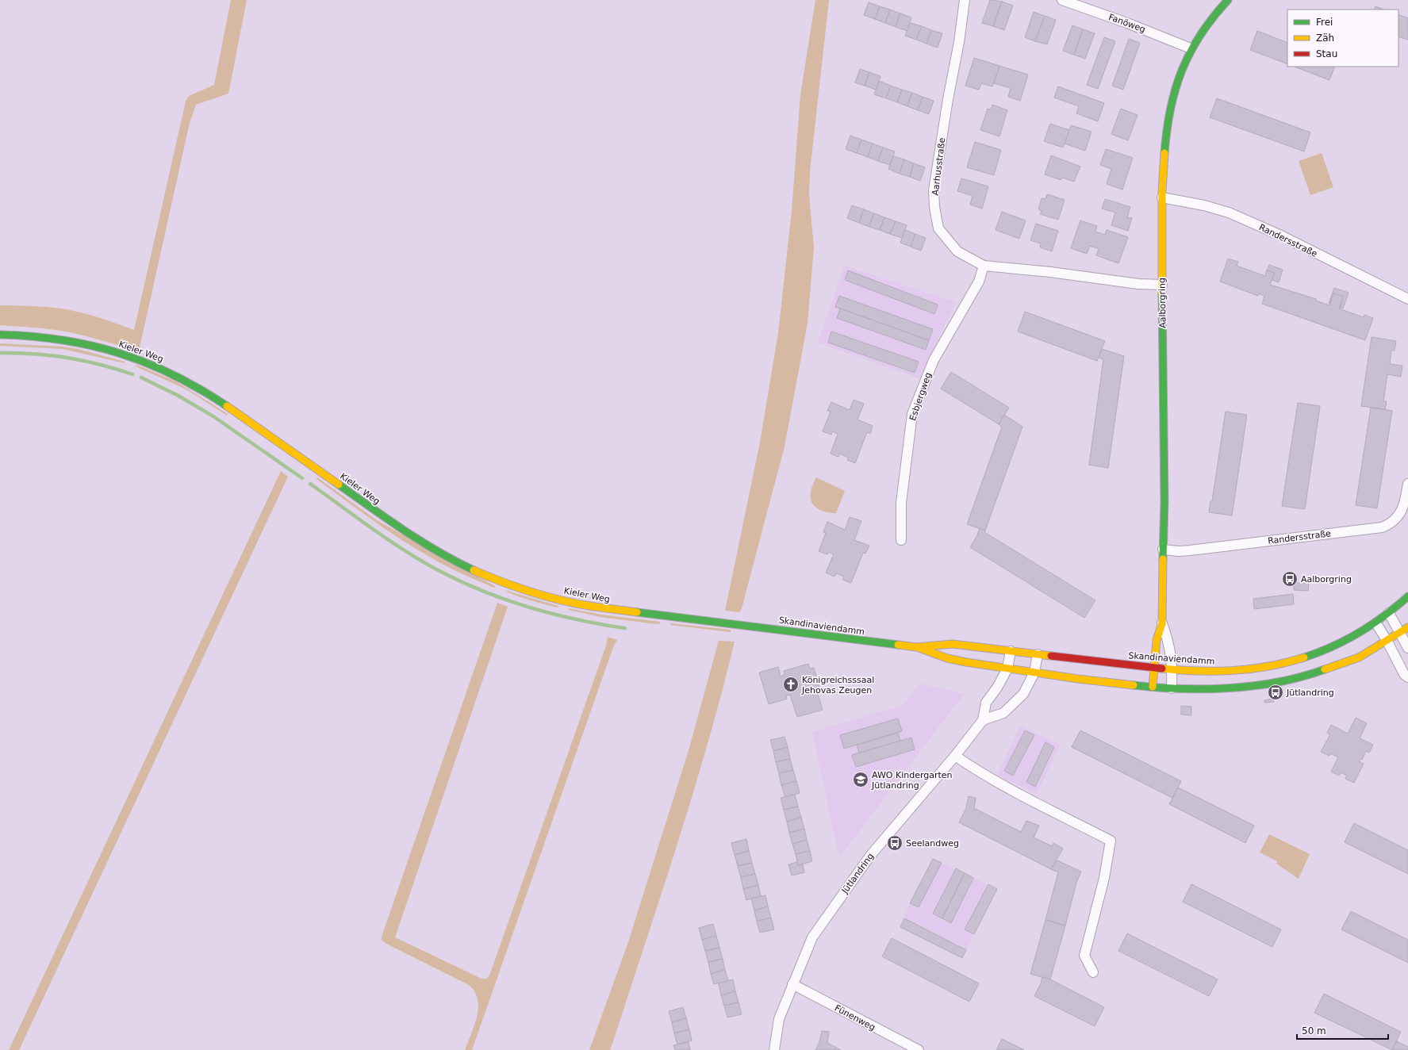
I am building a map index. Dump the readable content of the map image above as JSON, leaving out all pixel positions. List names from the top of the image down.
{
  "streets": {
    "street": [
      "Fanöweg",
      "Aarhusstraße",
      "Randersstraße",
      "Aalborgring",
      "Kieler Weg",
      "Esbjergweg",
      "Skandinaviendamm",
      "Jütlandring",
      "Fünenweg"
    ]
  },
  "crossings": [
    ["Fanöweg", "Aalborgring"],
    ["Aarhusstraße", "Aalborgring"],
    ["Aarhusstraße", "Esbjergweg"],
    ["Randersstraße", "Aalborgring"],
    ["Aalborgring", "Skandinaviendamm"],
    ["Kieler Weg", "Skandinaviendamm"],
    ["Skandinaviendamm", "Jütlandring"],
    ["Jütlandring", "Fünenweg"]
  ],
  "places": {
    "bus stop": ["Aalborgring", "Jütlandring", "Seelandweg"],
    "church": ["Königreichsssaal Jehovas Zeugen"],
    "school or university": ["AWO Kindergarten Jütlandring"]
  },
  "legend": ["Frei", "Zäh", "Stau"],
  "scale_bar": "50 m"
}
